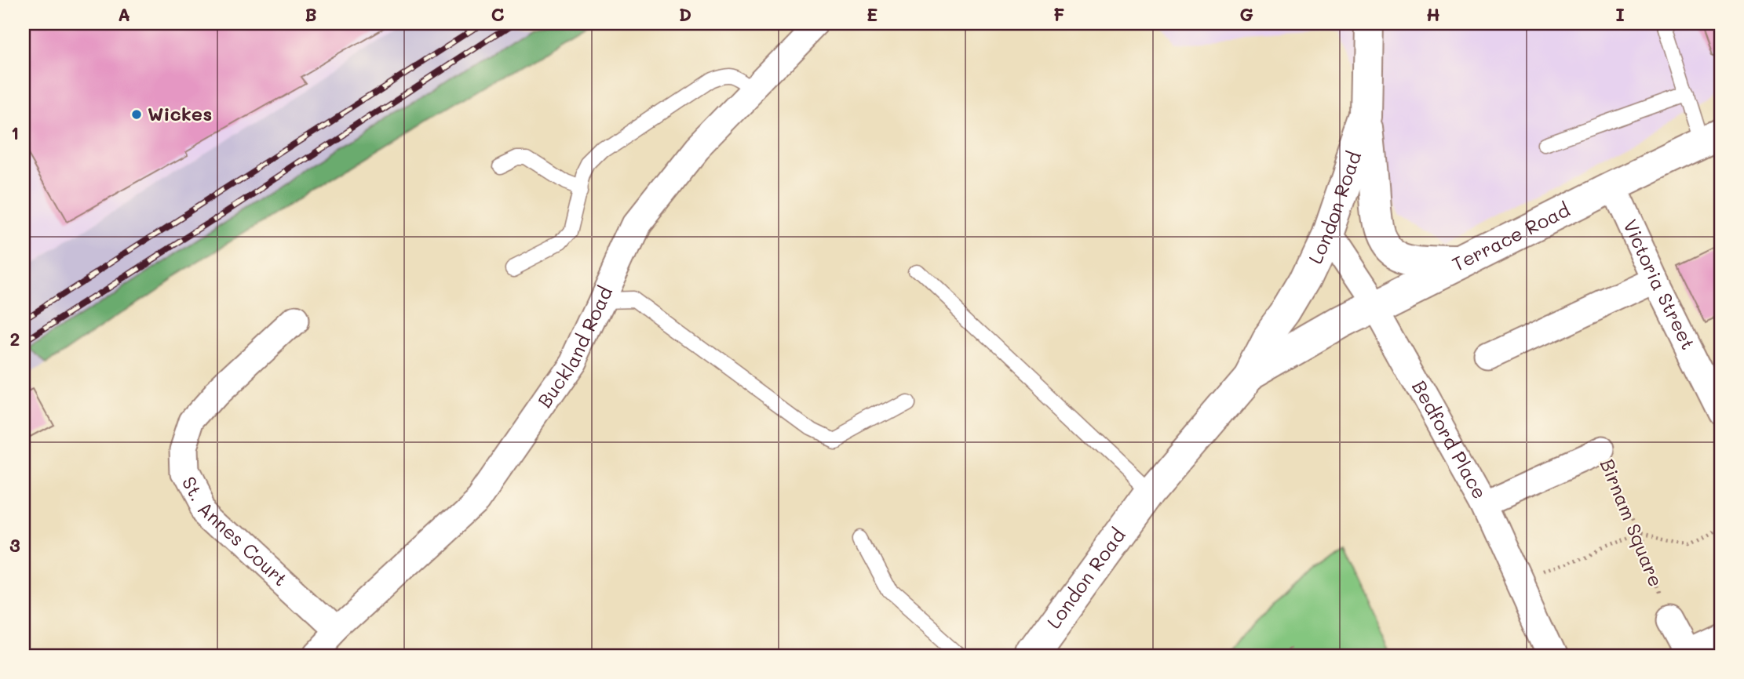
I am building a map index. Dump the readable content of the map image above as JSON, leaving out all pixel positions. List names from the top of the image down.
{
  "streets": {
    "main road": ["London Road", "Terrace Road"],
    "street": [
      "Victoria Street",
      "Buckland Road",
      "Bedford Place",
      "Birnam Square",
      "St. Annes Court"
    ]
  },
  "crossings": [
    ["London Road", "Terrace Road"],
    ["London Road", "Bedford Place"],
    ["Terrace Road", "Victoria Street"],
    ["Buckland Road", "St. Annes Court"],
    ["Bedford Place", "Birnam Square"]
  ],
  "places": ["Wickes"],
  "grid": {
    "columns": [
      "A",
      "B",
      "C",
      "D",
      "E",
      "F",
      "G",
      "H",
      "I"
    ],
    "rows": ["1", "2", "3"]
  }
}
